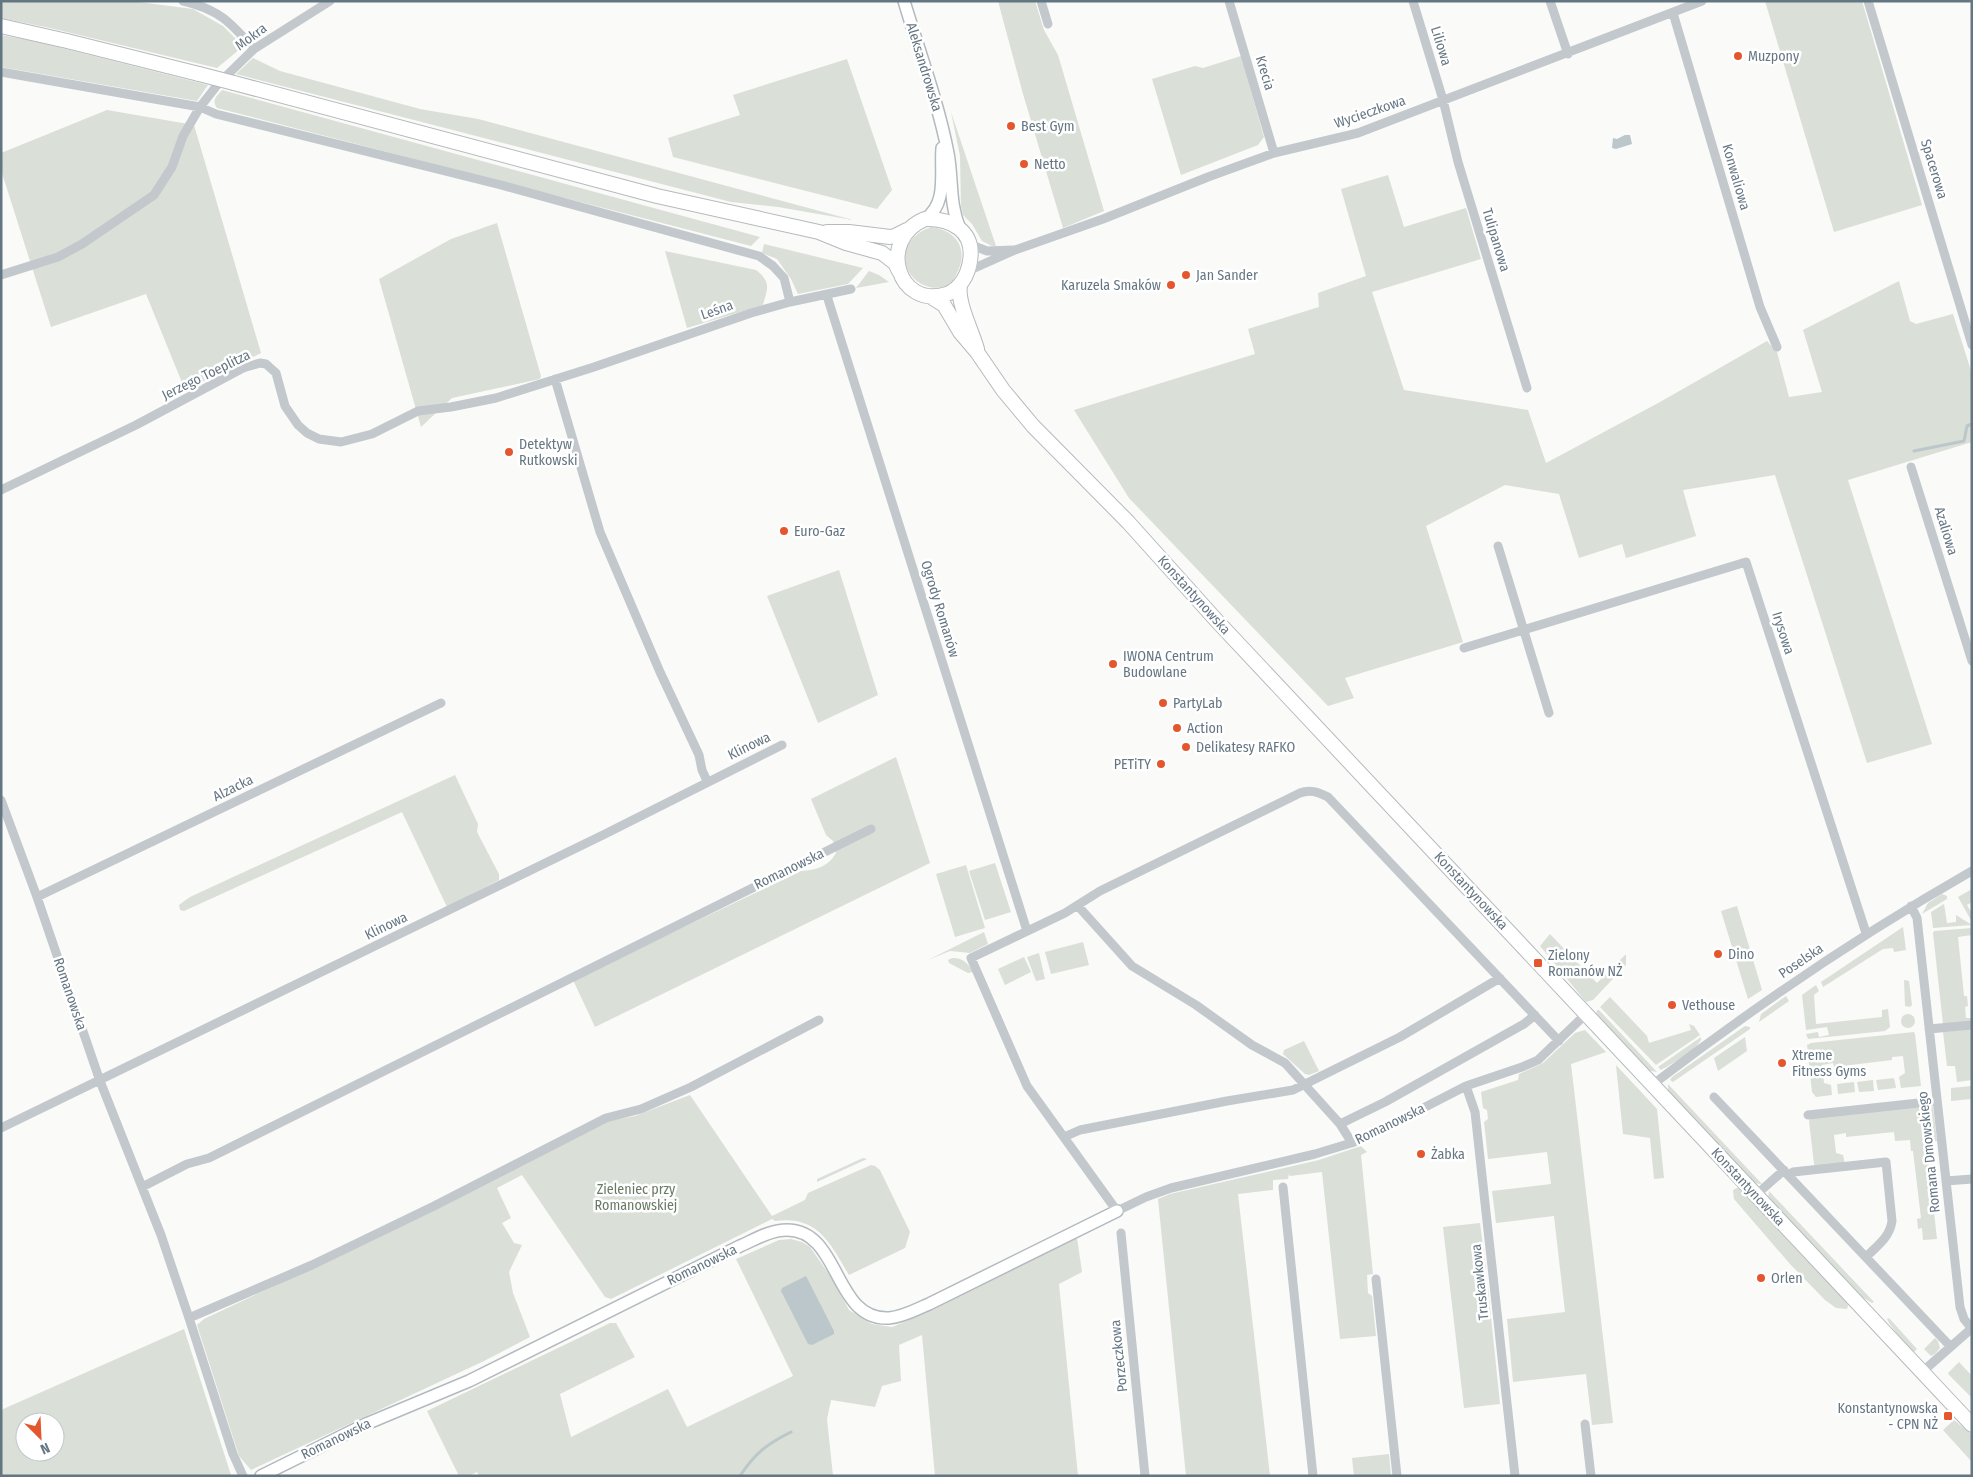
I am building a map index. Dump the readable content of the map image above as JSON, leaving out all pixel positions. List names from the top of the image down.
{
  "streets": {
    "main road": ["Konstantynowska"],
    "street": [
      "Mokra",
      "Liliowa",
      "Aleksandrowska",
      "Krecia",
      "Wycieczkowa",
      "Spacerowa",
      "Konwaliowa",
      "Tulipanowa",
      "Leśna",
      "Jerzego Toeplitza",
      "Azaliowa",
      "Ogrody Romanów",
      "Irysowa",
      "Klinowa",
      "Alzacka",
      "Romanowska",
      "Poselska",
      "Romana Dmowskiego",
      "Truskawkowa",
      "Porzeczkowa"
    ]
  },
  "crossings": [
    ["Liliowa", "Wycieczkowa"],
    ["Liliowa", "Tulipanowa"],
    ["Aleksandrowska", "Wycieczkowa"],
    ["Aleksandrowska", "Konstantynowska"],
    ["Krecia", "Wycieczkowa"],
    ["Wycieczkowa", "Konwaliowa"],
    ["Wycieczkowa", "Tulipanowa"],
    ["Wycieczkowa", "Konstantynowska"],
    ["Leśna", "Jerzego Toeplitza"],
    ["Leśna", "Ogrody Romanów"],
    ["Konstantynowska", "Romanowska"],
    ["Konstantynowska", "Poselska"],
    ["Konstantynowska", "Romana Dmowskiego"],
    ["Irysowa", "Poselska"],
    ["Klinowa", "Romanowska"],
    ["Alzacka", "Romanowska"],
    ["Romanowska", "Truskawkowa"],
    ["Poselska", "Romana Dmowskiego"]
  ],
  "parks": ["Zieleniec przy Romanowskiej"],
  "places": {
    "other": [
      "Muzpony",
      "Best Gym",
      "Netto",
      "Jan Sander",
      "Karuzela Smaków",
      "Detektyw Rutkowski",
      "Euro-Gaz",
      "IWONA Centrum Budowlane",
      "PartyLab",
      "Action",
      "Delikatesy RAFKO",
      "PETiTY",
      "Dino",
      "Vethouse",
      "Xtreme Fitness Gyms",
      "Żabka",
      "Orlen"
    ],
    "transit": ["Zielony Romanów NŻ", "Konstantynowska - CPN NŻ"]
  },
  "north": "bottom right"
}
